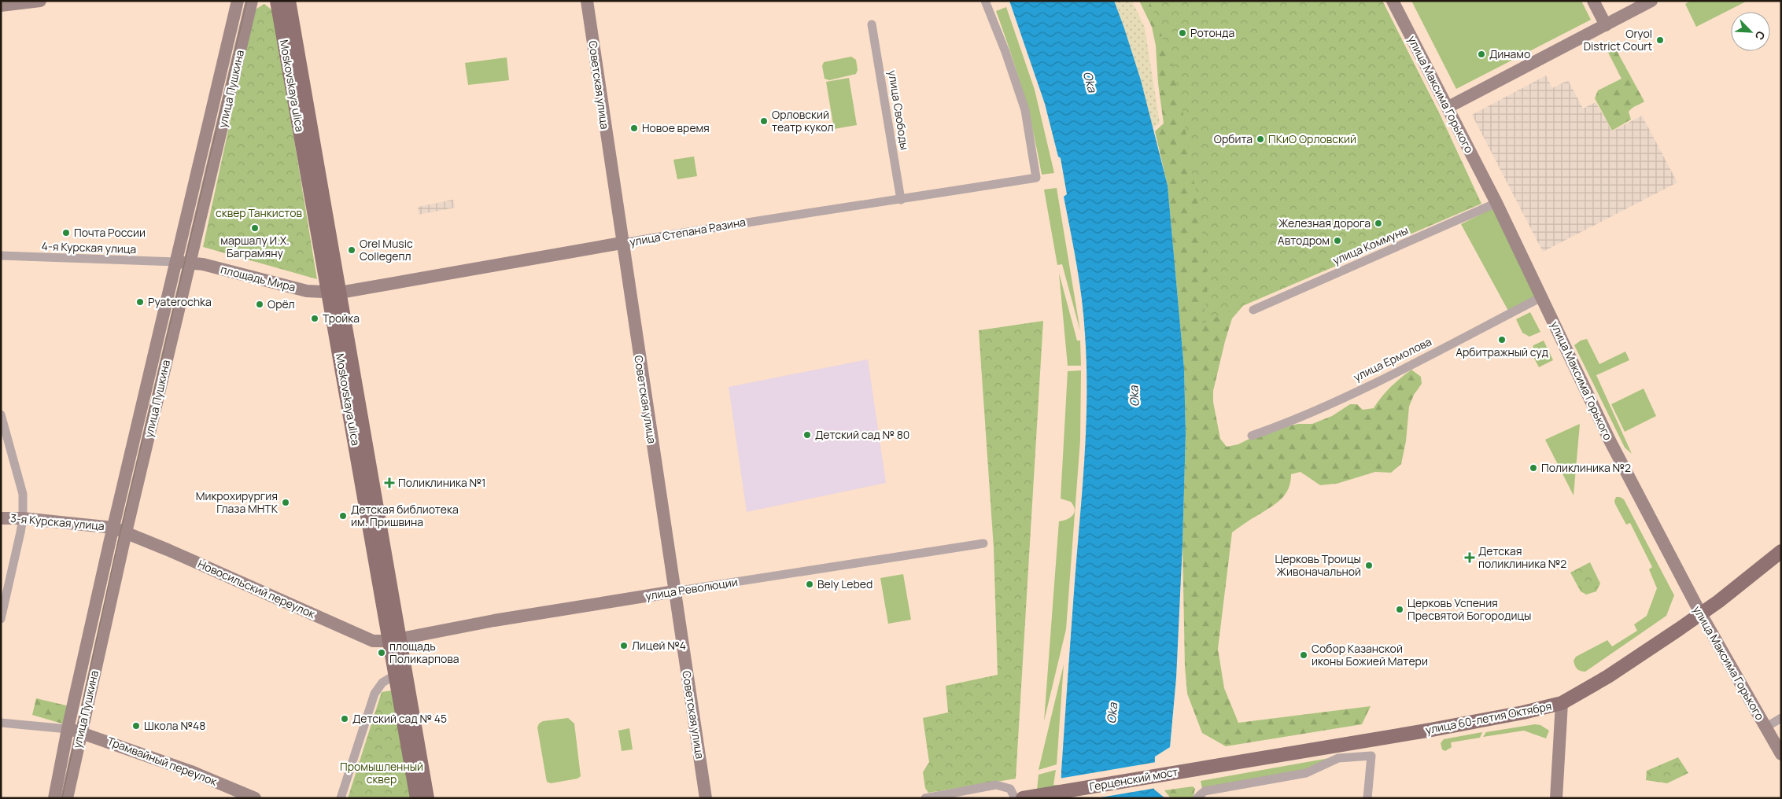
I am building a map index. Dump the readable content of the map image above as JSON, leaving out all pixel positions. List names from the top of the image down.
{
  "streets": {
    "main road": [
      "Советская улица",
      "Moskovskaya ulica",
      "улица Пушкина",
      "улица Максима Горького",
      "улица Степана Разина",
      "площадь Мира",
      "3-я Курская улица",
      "Новосильский переулок",
      "улица Революции",
      "улица 60-летия Октября",
      "Трамвайный переулок",
      "Герценский мост"
    ],
    "street": [
      "улица Свободы",
      "улица Коммуны",
      "4-я Курская улица",
      "улица Ермолова"
    ]
  },
  "crossings": [
    ["Советская улица", "улица Степана Разина"],
    ["Советская улица", "улица Революции"],
    ["Moskovskaya ulica", "улица Степана Разина"],
    ["Moskovskaya ulica", "площадь Мира"],
    ["Moskovskaya ulica", "Новосильский переулок"],
    ["Moskovskaya ulica", "улица Революции"],
    ["улица Пушкина", "4-я Курская улица"],
    ["улица Пушкина", "площадь Мира"],
    ["улица Пушкина", "3-я Курская улица"],
    ["улица Пушкина", "Новосильский переулок"],
    ["улица Пушкина", "Трамвайный переулок"],
    ["улица Максима Горького", "улица Коммуны"],
    ["улица Максима Горького", "улица Ермолова"],
    ["улица Максима Горького", "улица 60-летия Октября"],
    ["улица Свободы", "улица Степана Разина"],
    ["улица Степана Разина", "площадь Мира"],
    ["4-я Курская улица", "площадь Мира"],
    ["3-я Курская улица", "Новосильский переулок"],
    ["Новосильский переулок", "улица Революции"],
    ["улица 60-летия Октября", "Герценский мост"]
  ],
  "water": ["Oka"],
  "parks": ["ПКиО Орловский", "сквер Танкистов", "Промышленный сквер"],
  "places": {
    "other": [
      "Ротонда",
      "Oryol District Court",
      "Динамо",
      "Орловский театр кукол",
      "Новое время",
      "Орбита",
      "Железная дорога",
      "маршалу И.Х. Баграмяну",
      "Почта России",
      "Автодром",
      "Orel Music Collegeпл",
      "Pyaterochka",
      "Орёл",
      "Тройка",
      "Арбитражный суд",
      "Детский сад № 80",
      "Поликлиника №2",
      "Микрохирургия Глаза МНТК",
      "Детская библиотека им. Пришвина",
      "Церковь Троицы Живоначальной",
      "Bely Lebed",
      "Церковь Успения Пресвятой Богородицы",
      "Лицей №4",
      "площадь Поликарпова",
      "Собор Казанской иконы Божией Матери",
      "Детский сад № 45",
      "Школа №48"
    ],
    "health": ["Поликлиника №1", "Детская поликлиника №2"]
  },
  "north": "bottom right"
}
